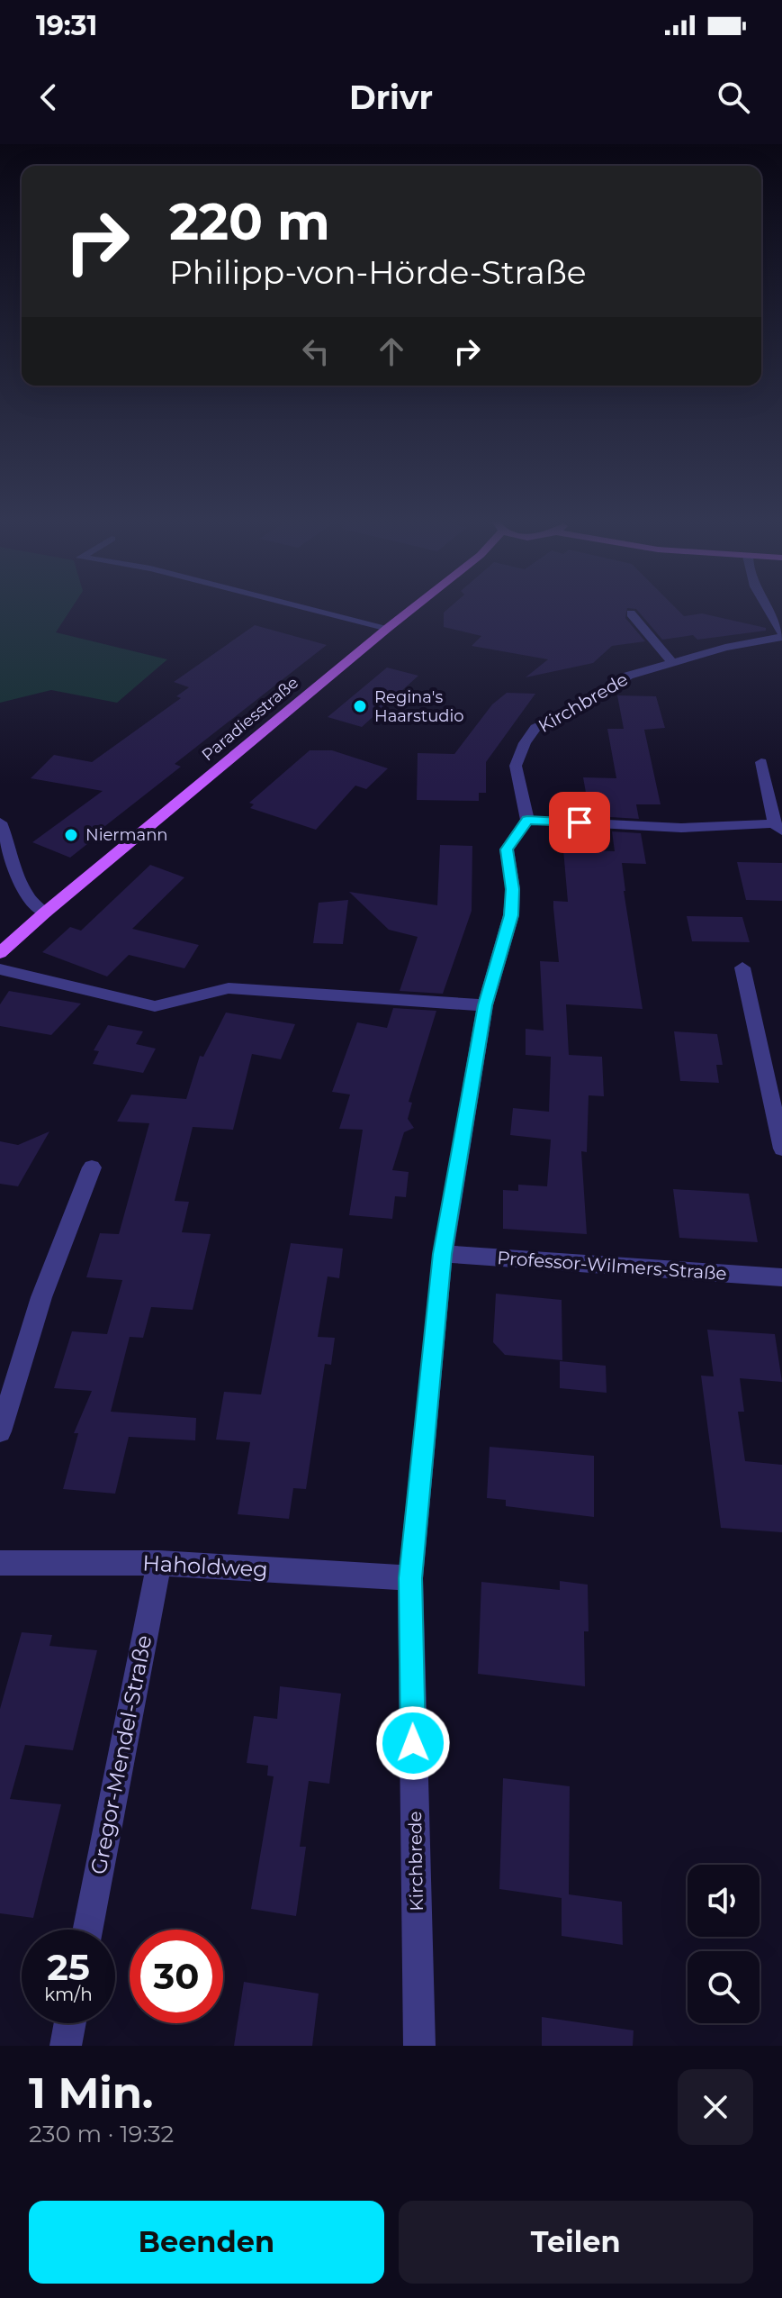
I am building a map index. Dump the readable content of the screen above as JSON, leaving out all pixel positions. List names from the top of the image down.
{
  "streets": {
    "main road": ["Paradiesstraße"],
    "street": [
      "Kirchbrede",
      "Professor-Wilmers-Straße",
      "Haholdweg",
      "Gregor-Mendel-Straße"
    ]
  },
  "crossings": [
    ["Kirchbrede", "Professor-Wilmers-Straße"],
    ["Kirchbrede", "Haholdweg"],
    ["Haholdweg", "Gregor-Mendel-Straße"]
  ],
  "places": ["Regina's Haarstudio", "Niermann"],
  "page": {
    "status": "19:31",
    "header": "Drivr",
    "turn": ["220 m", "Philipp-von-Hörde-Straße"],
    "speed": "25 km/h",
    "limit": "30",
    "heading": ["1 Min.", "230 m · 19:32"],
    "buttons": ["Beenden", "Teilen"]
  }
}
